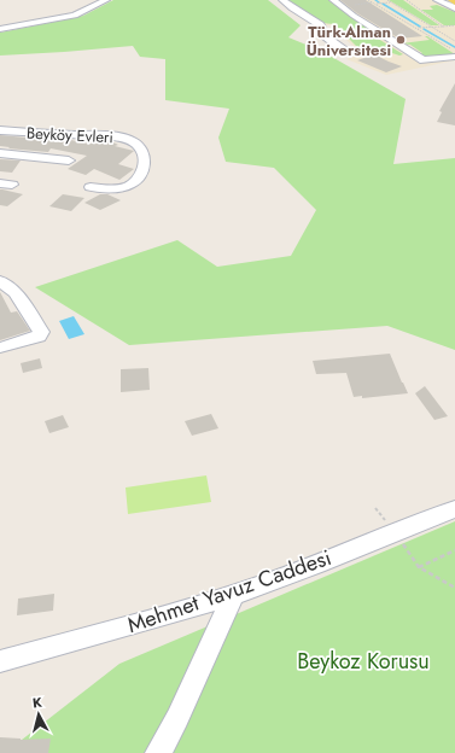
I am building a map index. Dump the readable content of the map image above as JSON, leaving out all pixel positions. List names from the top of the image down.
{
  "streets": {
    "street": ["Beyköy Evleri", "Mehmet Yavuz Caddesi"]
  },
  "parks": ["Beykoz Korusu"],
  "places": ["Türk-Alman Üniversitesi"],
  "north": "top"
}
